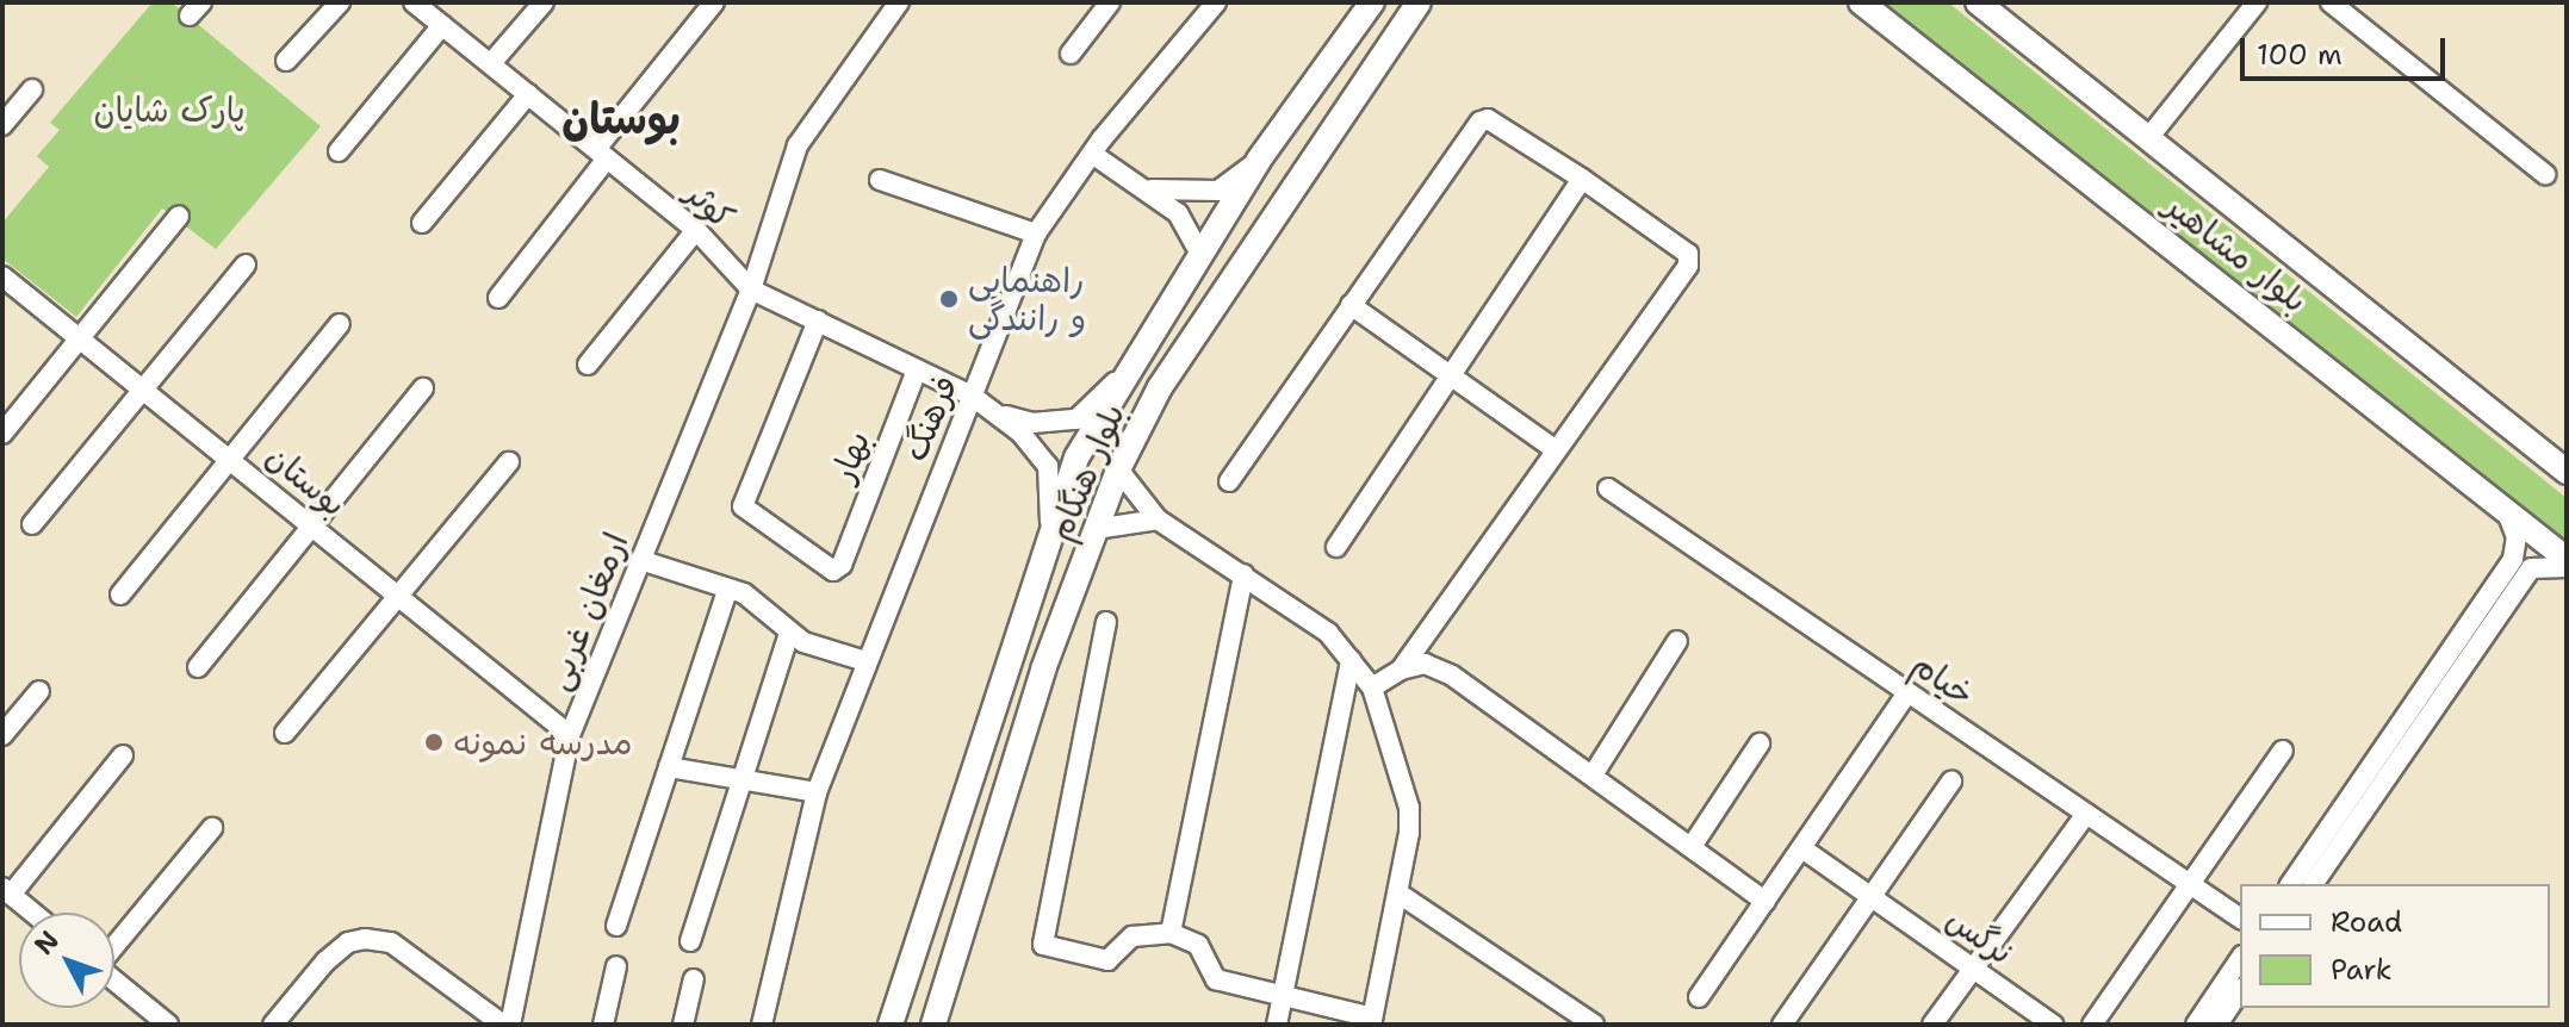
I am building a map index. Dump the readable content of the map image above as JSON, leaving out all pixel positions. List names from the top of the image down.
{
  "streets": {
    "main road": ["بلوار مشاهیر", "بلوار هنگام"],
    "street": [
      "کوثر",
      "فرهنگ",
      "بهار",
      "بوستان",
      "ارمغان غربی",
      "خیام",
      "نرگس"
    ]
  },
  "crossings": [
    ["کوثر", "فرهنگ"],
    ["کوثر", "بهار"],
    ["کوثر", "بلوار هنگام"],
    ["کوثر", "ارمغان غربی"],
    ["بوستان", "ارمغان غربی"]
  ],
  "districts": ["بوستان"],
  "parks": ["پارک شایان"],
  "places": ["راهنمایی و رانندگی", "مدرسه نمونه"],
  "legend": ["Road", "Park"],
  "scale_bar": "100 m",
  "north": "top left"
}
